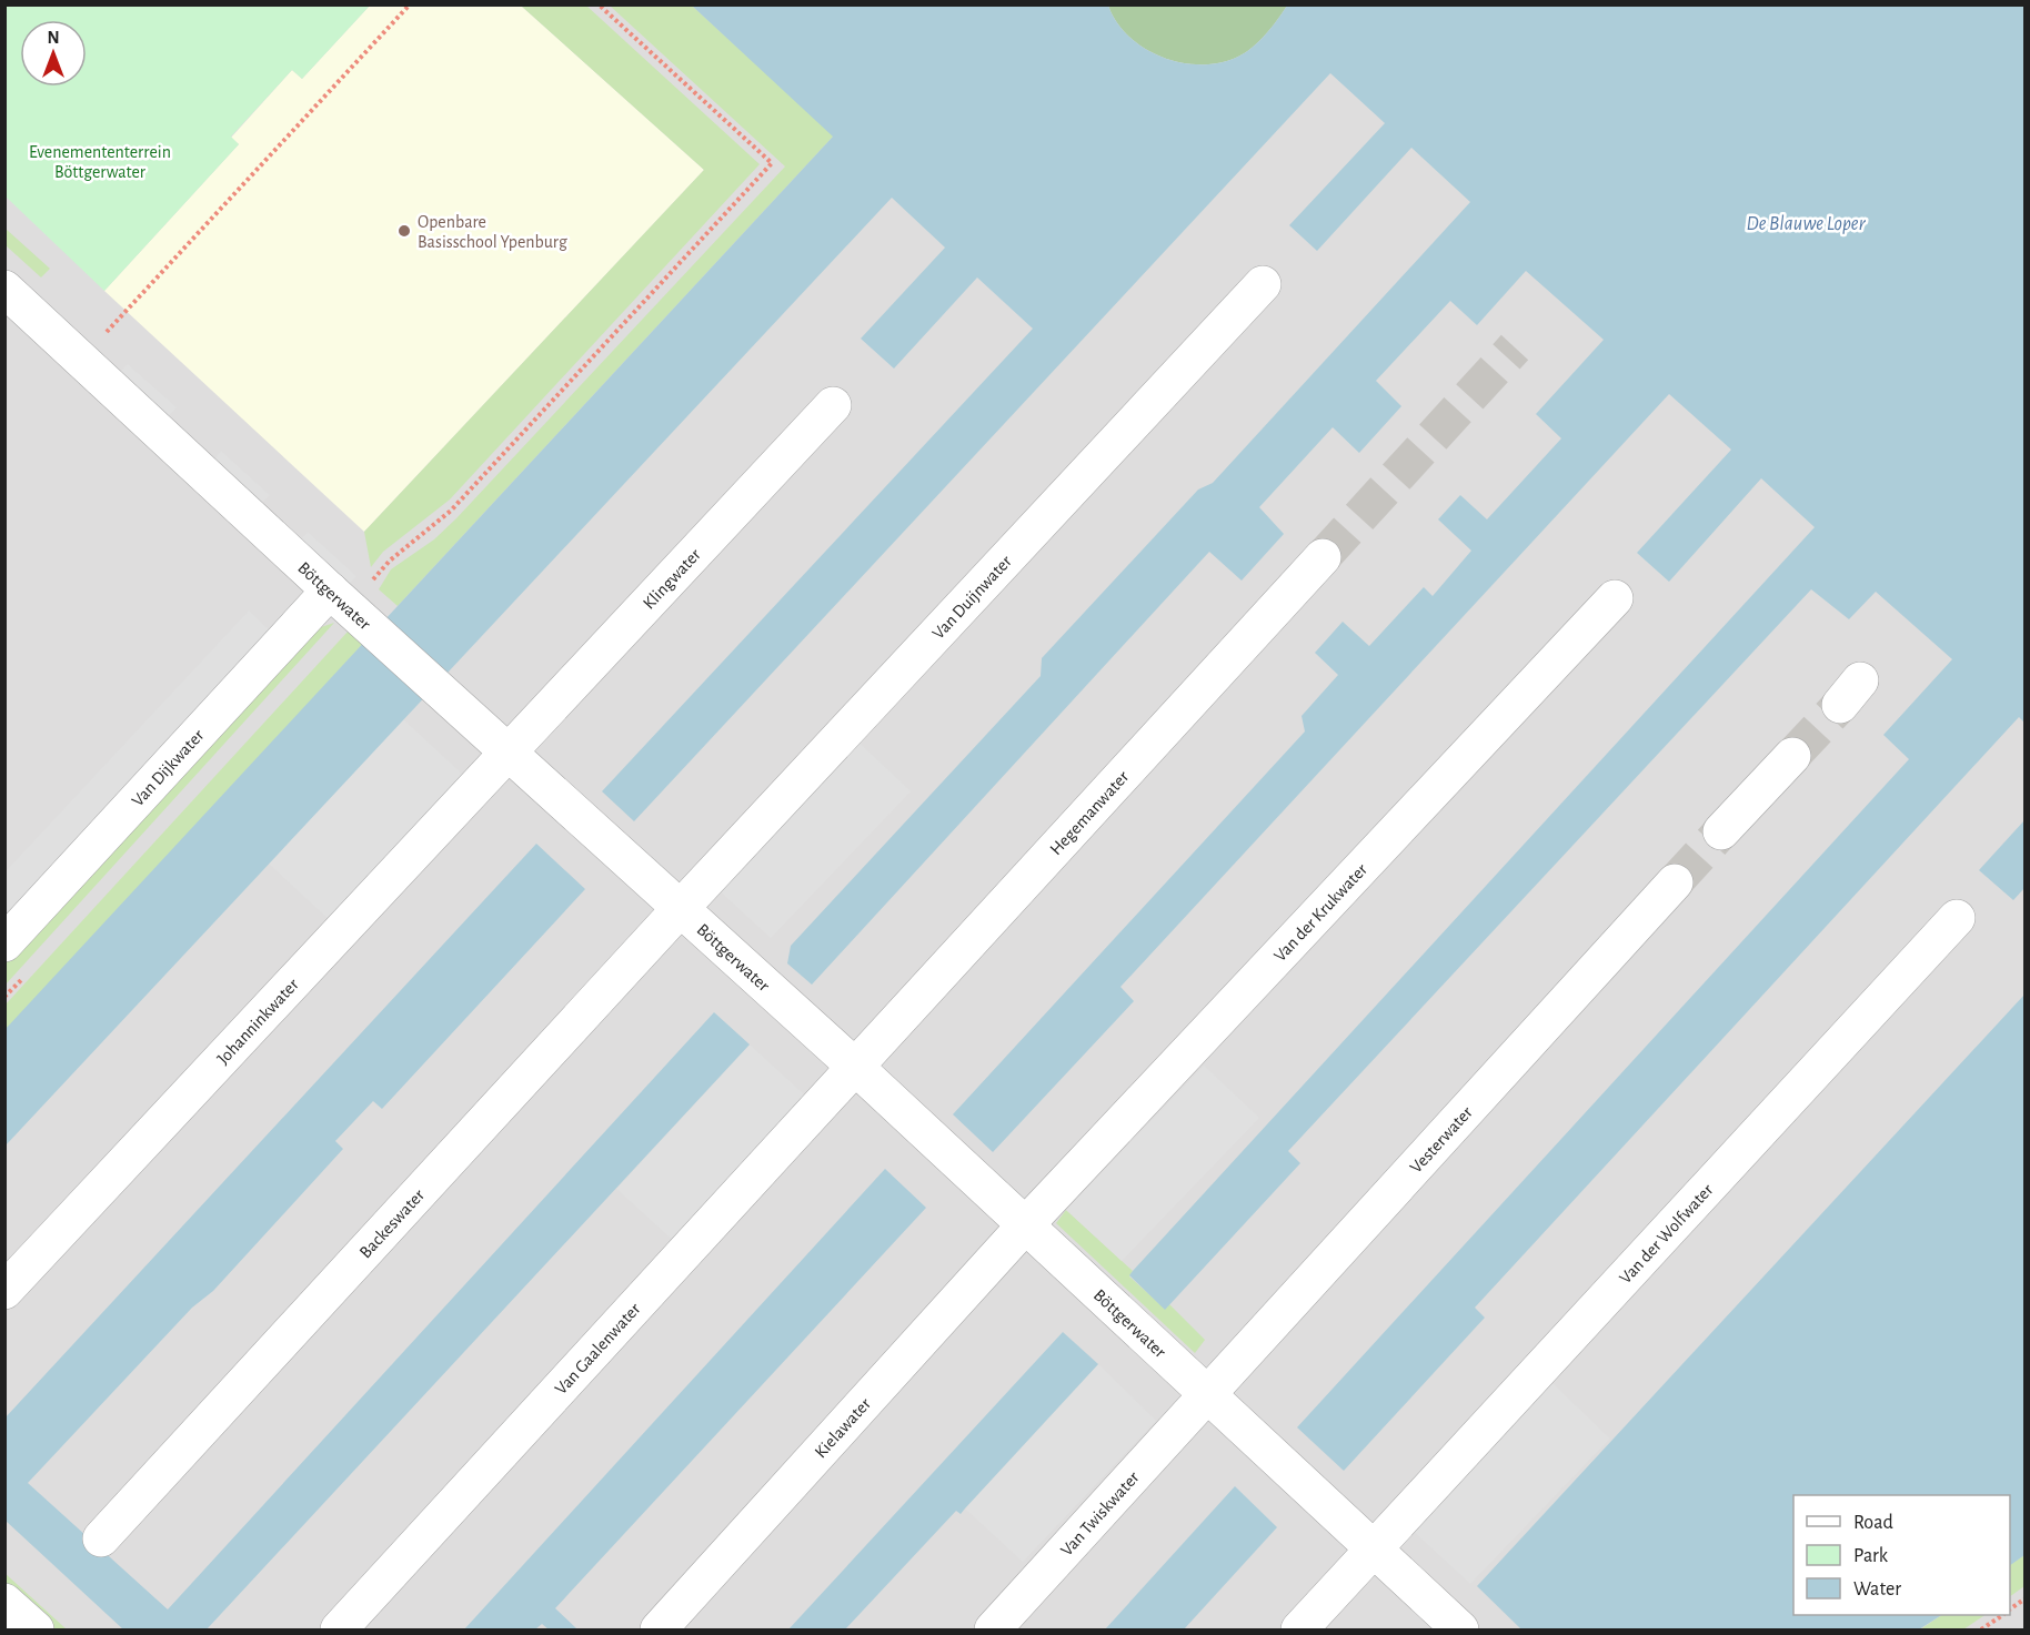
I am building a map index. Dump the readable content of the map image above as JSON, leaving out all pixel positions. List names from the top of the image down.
{
  "streets": {
    "street": [
      "Klingwater",
      "Böttgerwater",
      "Van Duijnwater",
      "Van Dijkwater",
      "Hegemanwater",
      "Van der Krukwater",
      "Johanninkwater",
      "Vesterwater",
      "Backeswater",
      "Van der Wolfwater",
      "Van Gaalenwater",
      "Kielawater",
      "Van Twiskwater"
    ]
  },
  "crossings": [
    ["Klingwater", "Böttgerwater"],
    ["Klingwater", "Johanninkwater"],
    ["Böttgerwater", "Van Duijnwater"],
    ["Böttgerwater", "Van Dijkwater"],
    ["Böttgerwater", "Hegemanwater"],
    ["Böttgerwater", "Van der Krukwater"],
    ["Böttgerwater", "Johanninkwater"],
    ["Böttgerwater", "Vesterwater"],
    ["Böttgerwater", "Backeswater"],
    ["Böttgerwater", "Van der Wolfwater"],
    ["Böttgerwater", "Van Gaalenwater"],
    ["Böttgerwater", "Kielawater"],
    ["Böttgerwater", "Van Twiskwater"],
    ["Van Duijnwater", "Backeswater"],
    ["Hegemanwater", "Van Gaalenwater"],
    ["Van der Krukwater", "Kielawater"],
    ["Vesterwater", "Van Twiskwater"]
  ],
  "water": ["De Blauwe Loper"],
  "parks": ["Evenemententerrein Böttgerwater"],
  "places": ["Openbare Basisschool Ypenburg"],
  "legend": ["Road", "Park", "Water"],
  "north": "top"
}
